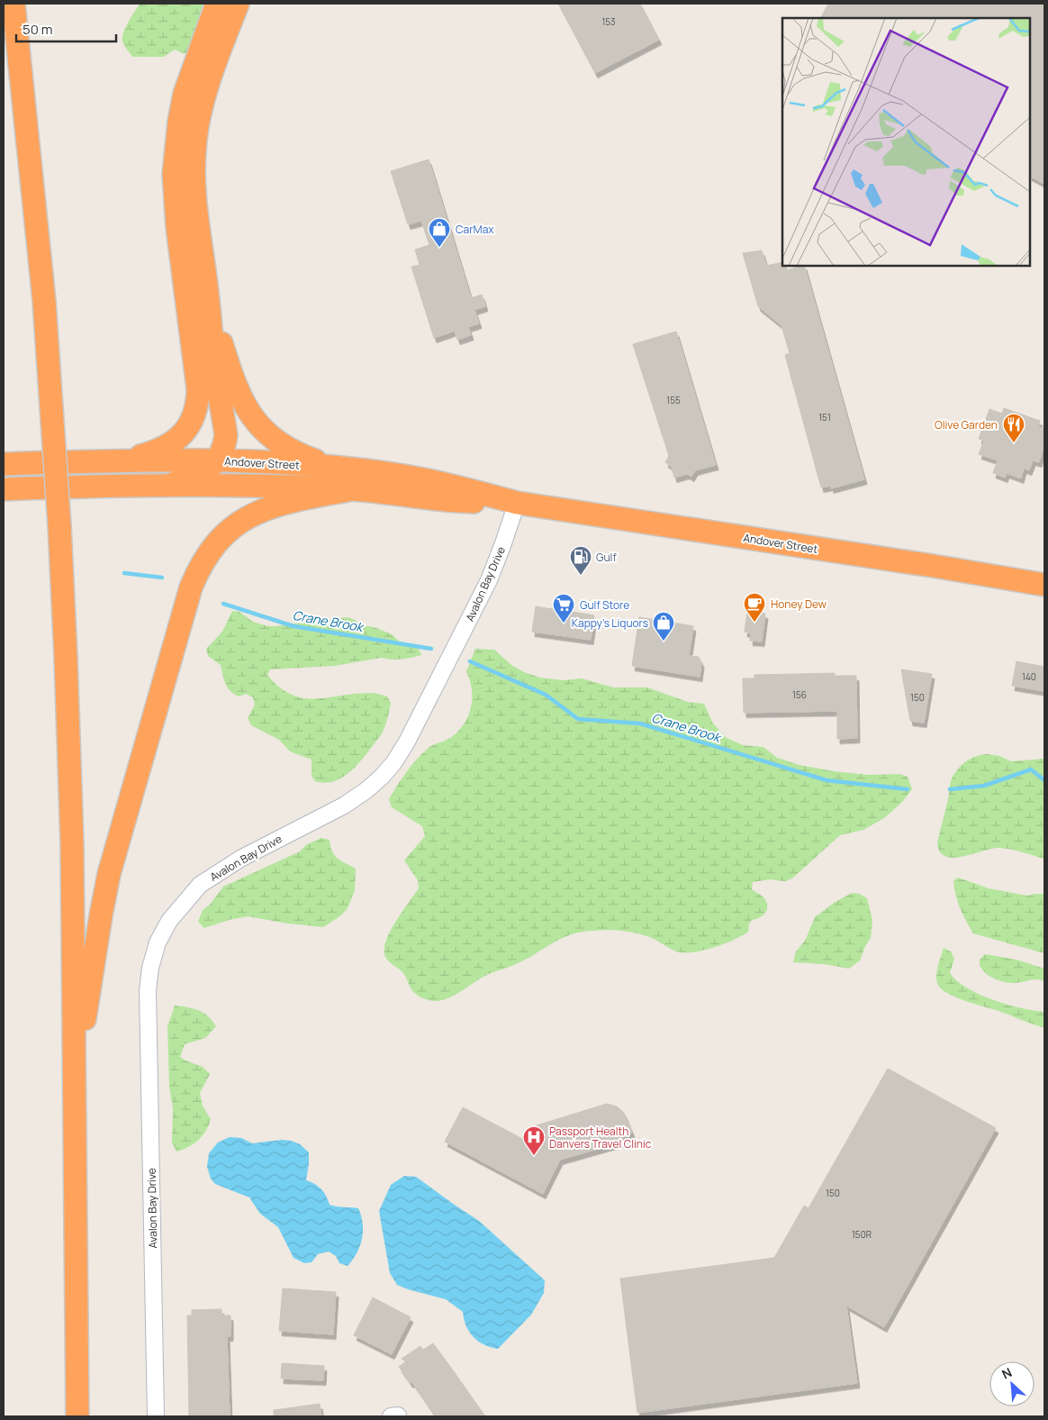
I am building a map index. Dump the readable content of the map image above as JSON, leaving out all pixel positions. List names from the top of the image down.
{
  "streets": {
    "highway": ["Andover Street"],
    "street": ["Avalon Bay Drive"]
  },
  "crossings": [
    ["Andover Street", "Avalon Bay Drive"]
  ],
  "water": ["Crane Brook"],
  "places": {
    "shop": ["CarMax", "Kappy's Liquors"],
    "restaurant": ["Olive Garden"],
    "fuel station": ["Gulf"],
    "cafe": ["Honey Dew"],
    "supermarket": ["Gulf Store"],
    "hospital": ["Passport Health Danvers Travel Clinic"]
  },
  "house_numbers": [
    "153",
    "155",
    "151",
    "140",
    "156",
    "150",
    "150",
    "150R"
  ],
  "scale_bar": "50 m",
  "north": "top left"
}
